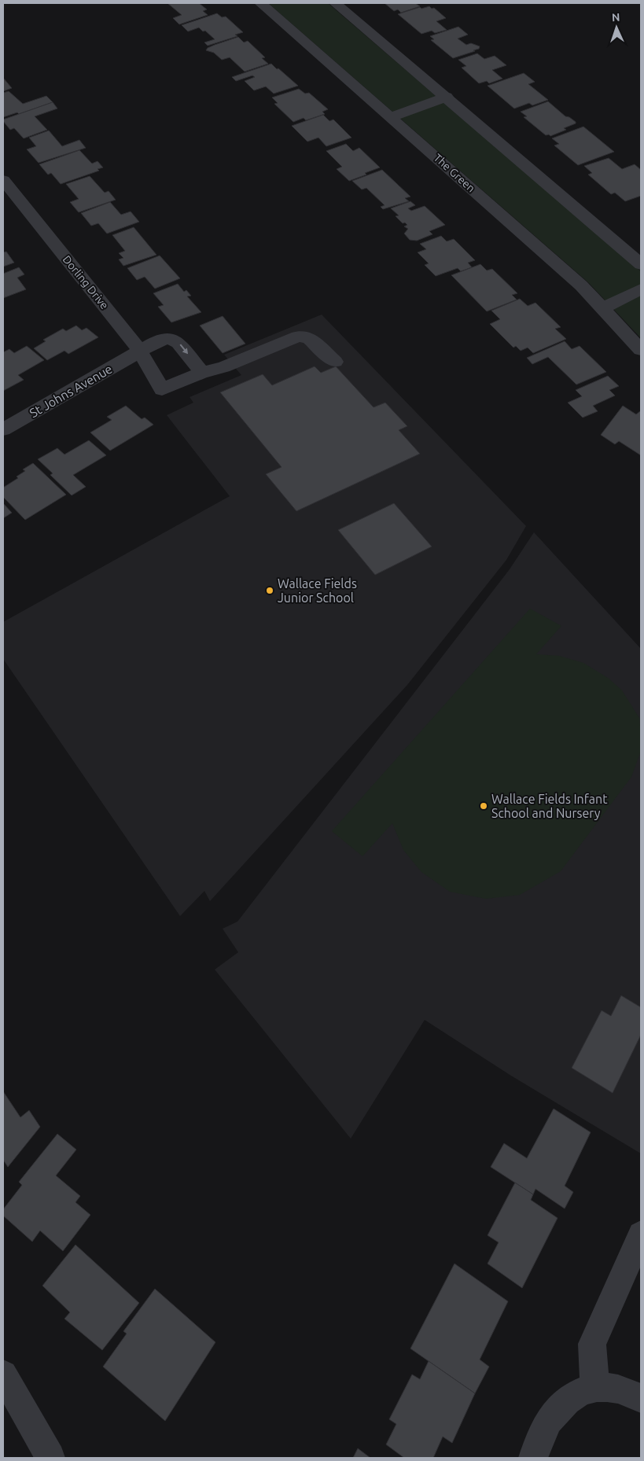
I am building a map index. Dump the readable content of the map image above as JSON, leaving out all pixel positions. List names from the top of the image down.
{
  "streets": {
    "street": ["The Green", "Dorling Drive", "St Johns Avenue"]
  },
  "crossings": [
    ["Dorling Drive", "St Johns Avenue"]
  ],
  "places": ["Wallace Fields Junior School", "Wallace Fields Infant School and Nursery"],
  "north": "top"
}
